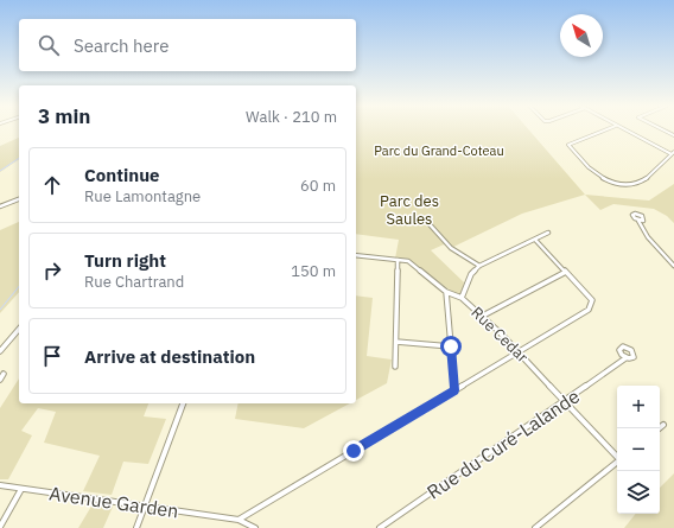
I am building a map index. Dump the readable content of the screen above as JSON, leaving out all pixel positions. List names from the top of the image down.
{
  "streets": {
    "street": ["Rue Cedar", "Rue du Curé-Lalande", "Avenue Garden"]
  },
  "crossings": [
    ["Rue Cedar", "Rue du Curé-Lalande"]
  ],
  "parks": ["Parc du Grand-Coteau", "Parc des Saules"],
  "north": "top left",
  "page": {
    "search": "Search here",
    "heading": ["3 min", "Walk · 210 m"],
    "list": [
      ["Continue", "Rue Lamontagne", "60 m"],
      ["Turn right", "Rue Chartrand", "150 m"],
      "Arrive at destination"
    ],
    "map_buttons": ["+", "−"]
  }
}
